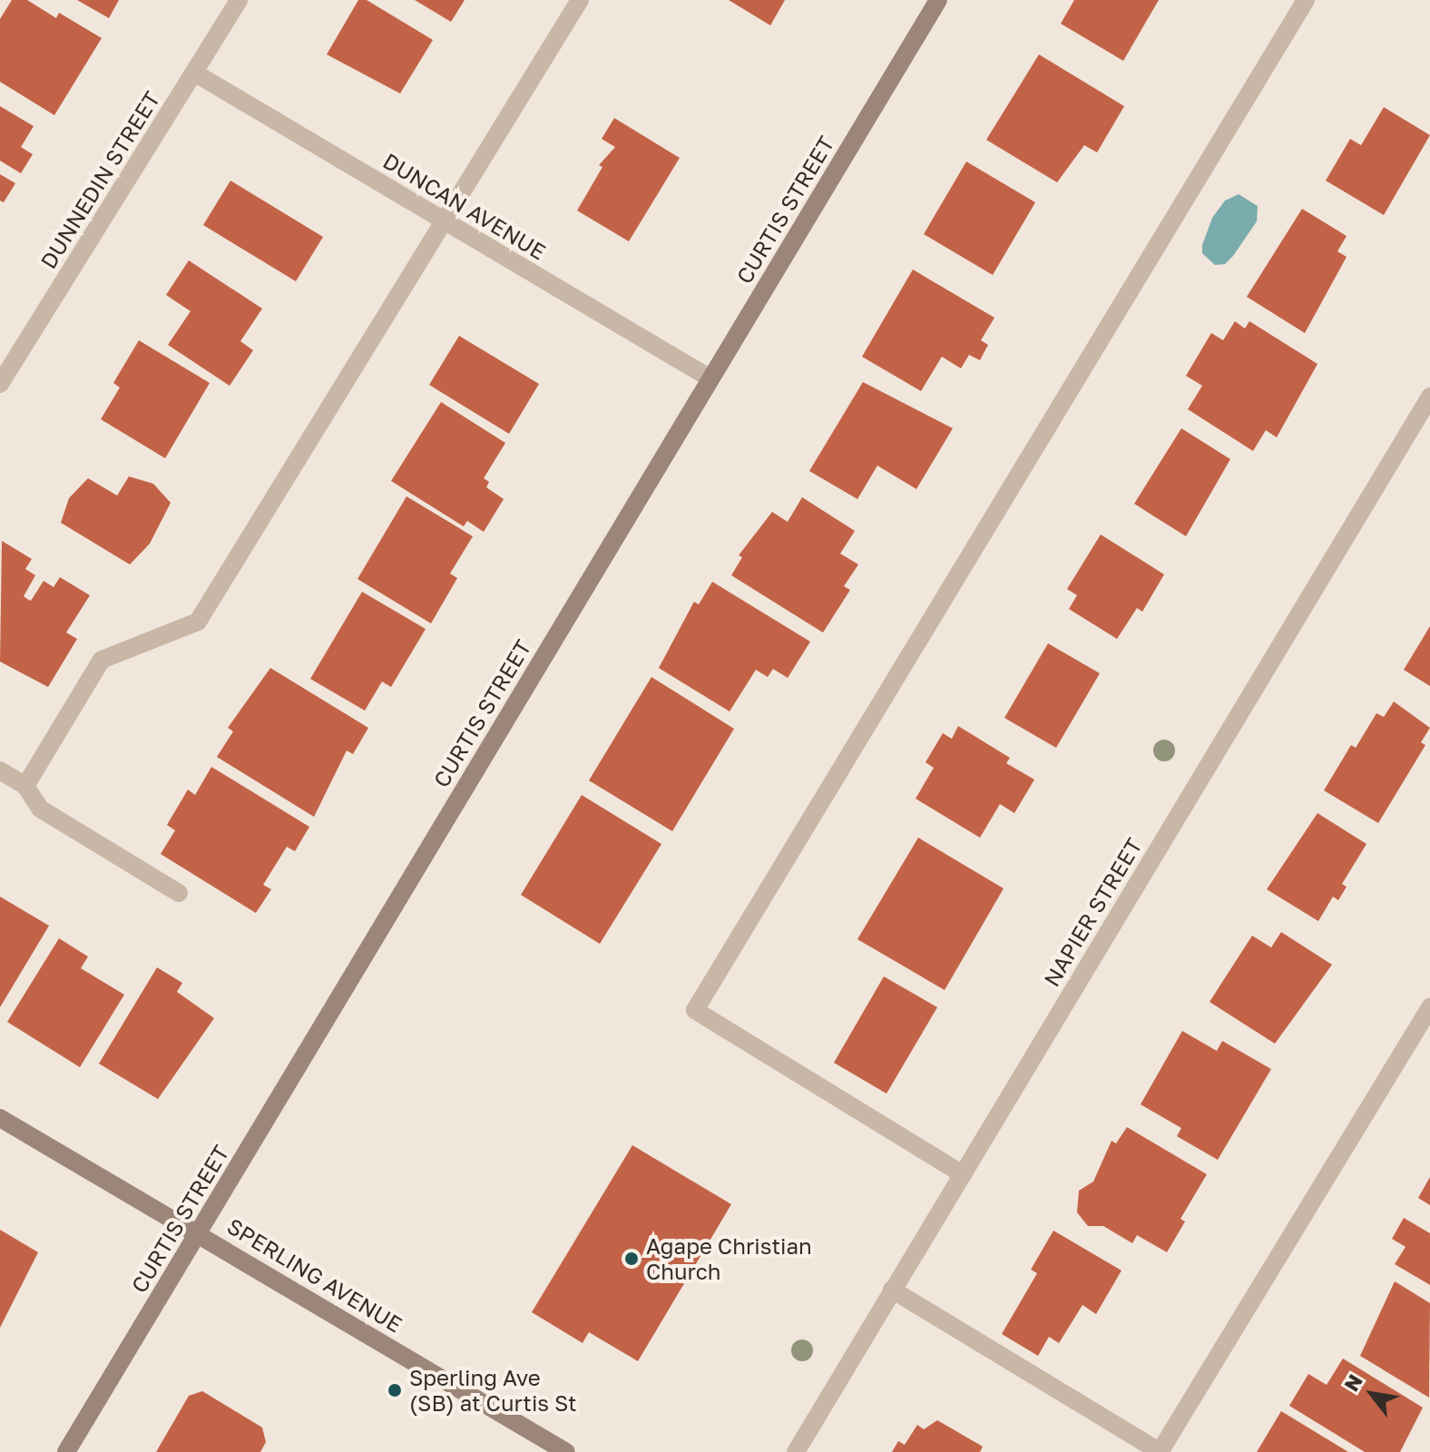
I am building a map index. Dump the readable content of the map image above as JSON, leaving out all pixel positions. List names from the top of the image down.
{
  "streets": {
    "street": [
      "DUNNEDIN STREET",
      "DUNCAN AVENUE",
      "CURTIS STREET",
      "NAPIER STREET",
      "SPERLING AVENUE"
    ]
  },
  "crossings": [
    ["DUNNEDIN STREET", "DUNCAN AVENUE"],
    ["DUNCAN AVENUE", "CURTIS STREET"],
    ["CURTIS STREET", "SPERLING AVENUE"]
  ],
  "places": ["Agape Christian Church", "Sperling Ave (SB) at Curtis St"],
  "north": "top left"
}
